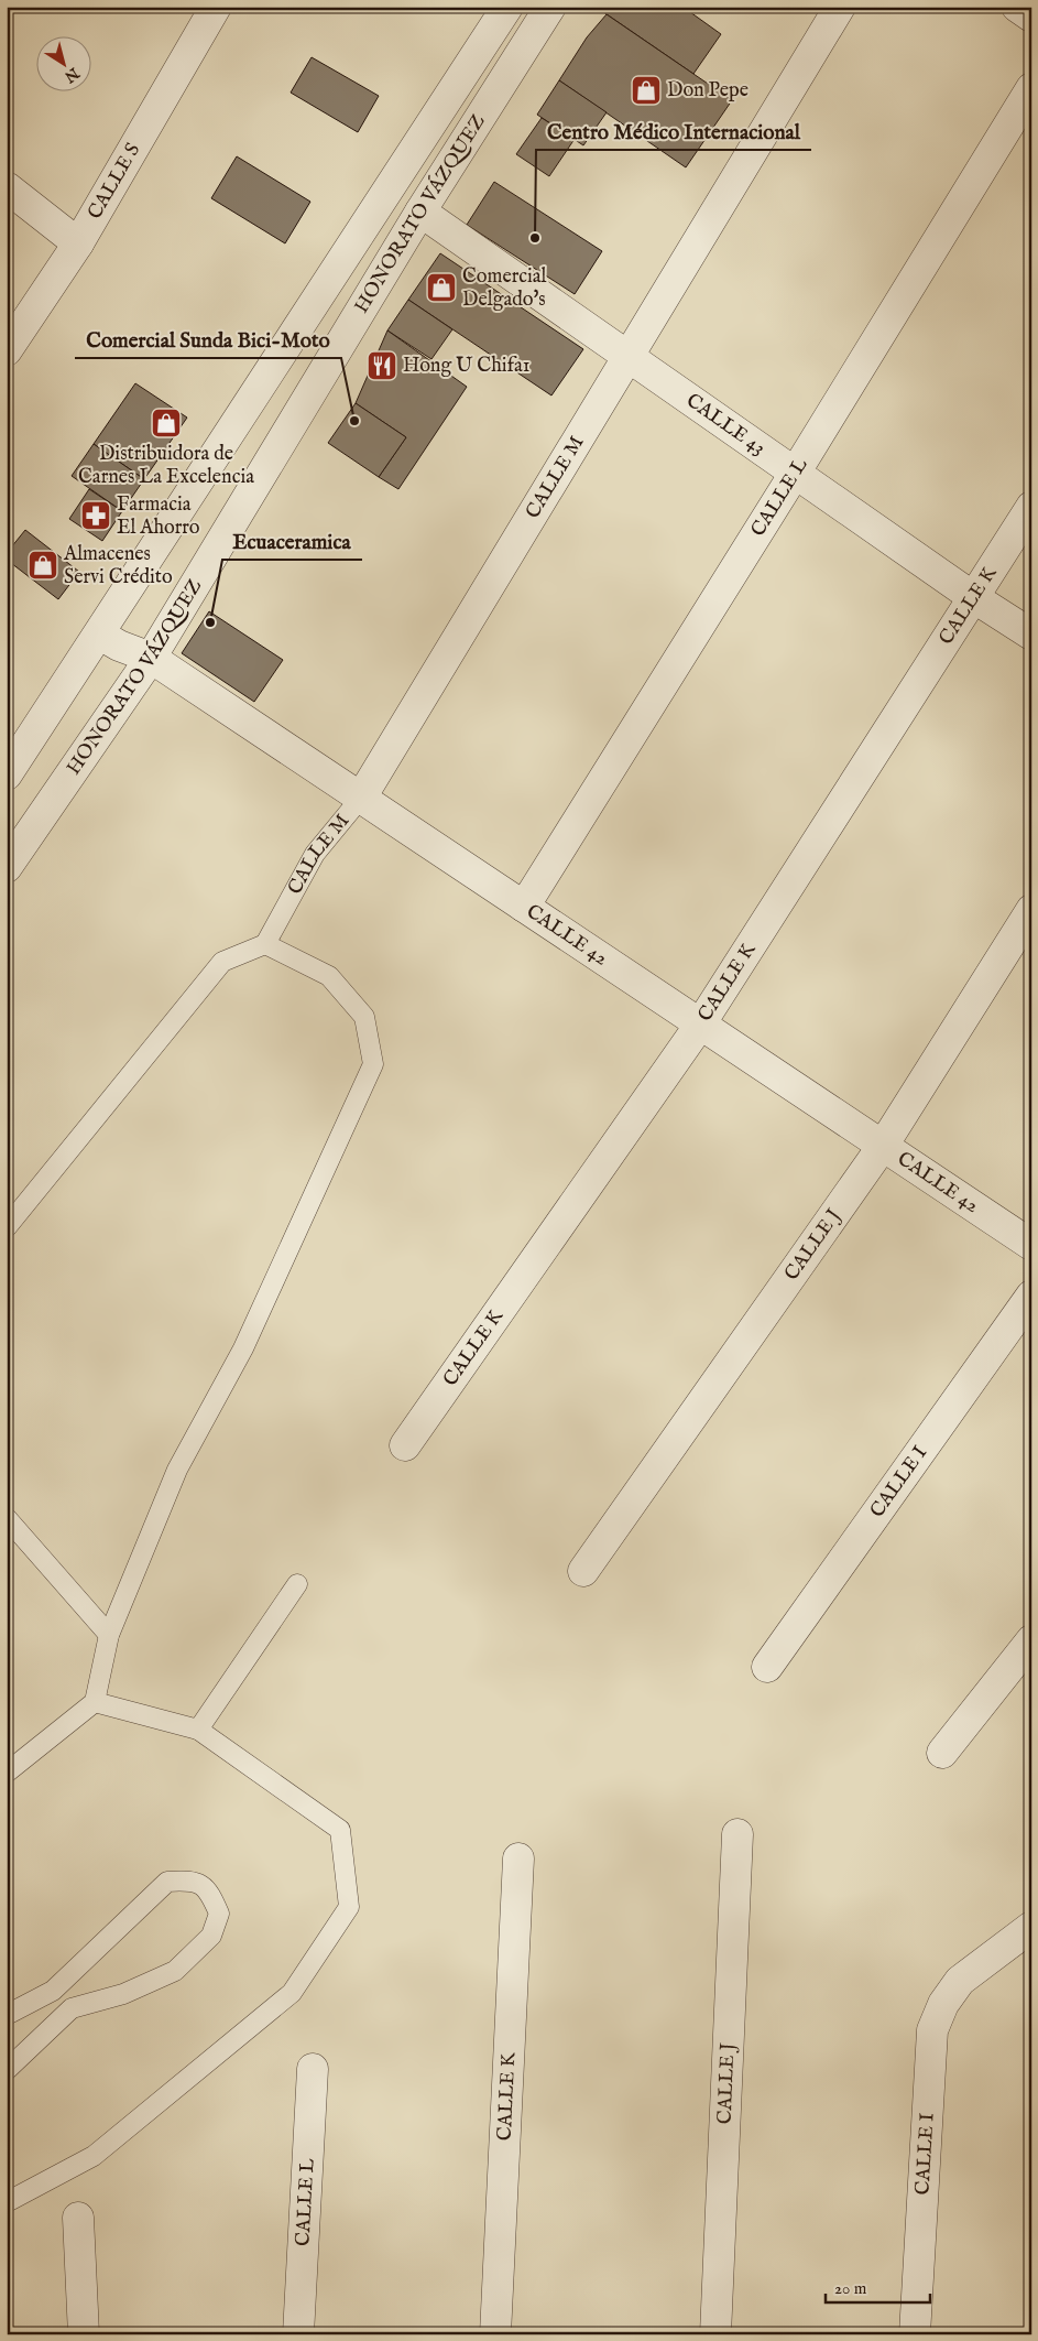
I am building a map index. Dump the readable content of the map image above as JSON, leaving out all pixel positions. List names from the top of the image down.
{
  "streets": {
    "street": [
      "CALLE S",
      "HONORATO VÁZQUEZ",
      "CALLE 43",
      "CALLE M",
      "CALLE L",
      "CALLE K",
      "CALLE 42",
      "CALLE J",
      "CALLE I"
    ]
  },
  "crossings": [
    ["HONORATO VÁZQUEZ", "CALLE 43"],
    ["HONORATO VÁZQUEZ", "CALLE 42"],
    ["CALLE 43", "CALLE M"],
    ["CALLE 43", "CALLE L"],
    ["CALLE 43", "CALLE K"],
    ["CALLE M", "CALLE 42"],
    ["CALLE L", "CALLE 42"],
    ["CALLE K", "CALLE 42"],
    ["CALLE 42", "CALLE J"]
  ],
  "places": {
    "shop": [
      "Don Pepe",
      "Comercial Delgado's",
      "Distribuidora de Carnes La Excelencia",
      "Almacenes Servi Crédito"
    ],
    "other": ["Centro Médico Internacional", "Comercial Sunda Bici-Moto", "Ecuaceramica"],
    "restaurant": ["Hong U Chifa1"],
    "pharmacy": ["Farmacia El Ahorro"]
  },
  "scale_bar": "20 m",
  "north": "bottom right"
}
